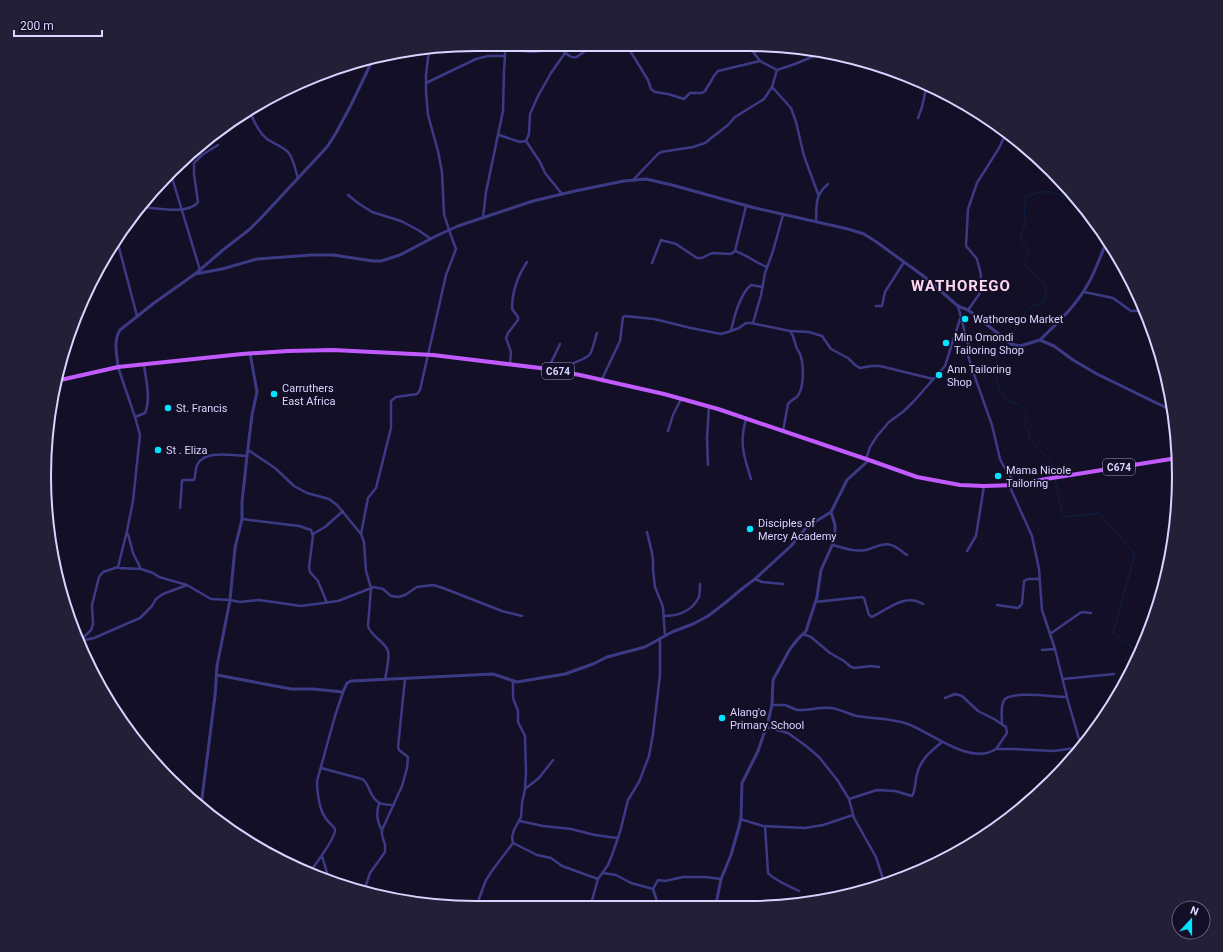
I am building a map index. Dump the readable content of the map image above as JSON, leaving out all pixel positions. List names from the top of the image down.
{
  "streets": {
    "main road": ["C674"]
  },
  "districts": ["WATHOREGO"],
  "places": [
    "Wathorego Market",
    "Min Omondi Tailoring Shop",
    "Ann Tailoring Shop",
    "Carruthers East Africa",
    "St. Francis",
    "St . Eliza",
    "Mama Nicole Tailoring",
    "Disciples of Mercy Academy",
    "Alang'o Primary School"
  ],
  "scale_bar": "200 m",
  "north": "top"
}
